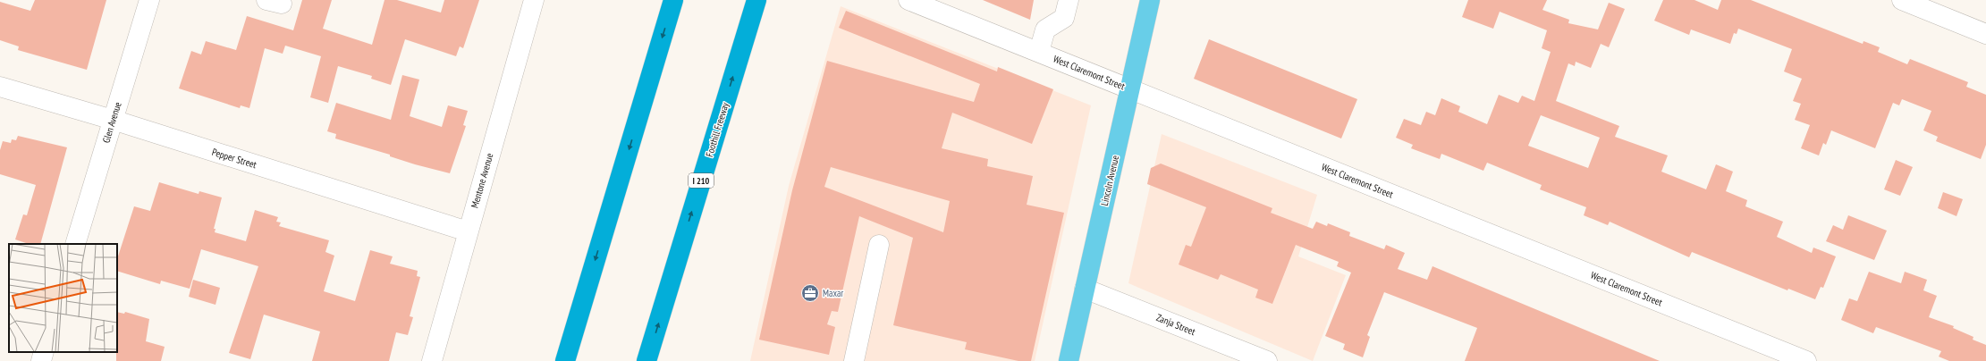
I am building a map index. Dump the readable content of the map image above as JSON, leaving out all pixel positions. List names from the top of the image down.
{
  "streets": {
    "highway": ["Foothill Freeway", "I 210"],
    "main road": ["Lincoln Avenue"],
    "street": [
      "West Claremont Street",
      "Glen Avenue",
      "Pepper Street",
      "Mentone Avenue",
      "Zanja Street"
    ]
  },
  "crossings": [
    ["West Claremont Street", "Lincoln Avenue"],
    ["Glen Avenue", "Pepper Street"],
    ["Pepper Street", "Mentone Avenue"],
    ["Lincoln Avenue", "Zanja Street"]
  ],
  "places": {
    "office": ["Maxar"]
  }
}
